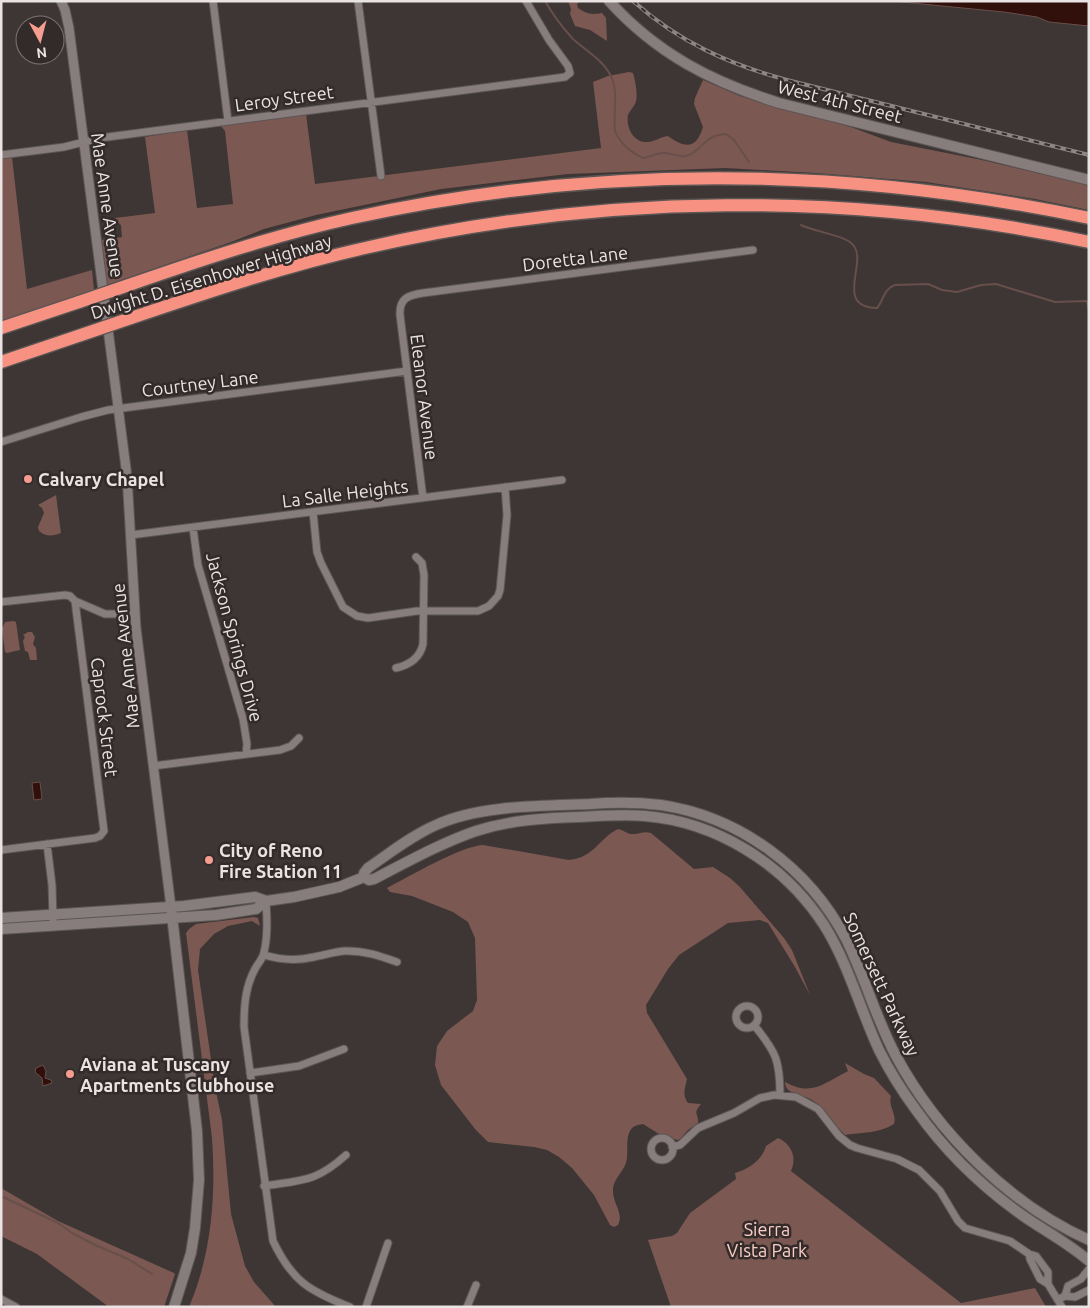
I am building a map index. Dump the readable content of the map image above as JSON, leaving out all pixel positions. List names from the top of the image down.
{
  "streets": {
    "highway": ["Dwight D. Eisenhower Highway"],
    "main road": ["West 4th Street", "Mae Anne Avenue", "Somersett Parkway"],
    "street": [
      "Leroy Street",
      "Doretta Lane",
      "Courtney Lane",
      "Eleanor Avenue",
      "La Salle Heights",
      "Jackson Springs Drive",
      "Caprock Street"
    ]
  },
  "crossings": [
    ["Leroy Street", "Mae Anne Avenue"],
    ["Mae Anne Avenue", "Courtney Lane"],
    ["Mae Anne Avenue", "La Salle Heights"],
    ["Mae Anne Avenue", "Somersett Parkway"],
    ["Doretta Lane", "Eleanor Avenue"],
    ["Courtney Lane", "Eleanor Avenue"],
    ["Eleanor Avenue", "La Salle Heights"],
    ["La Salle Heights", "Jackson Springs Drive"]
  ],
  "parks": ["Sierra Vista Park"],
  "places": ["Calvary Chapel", "City of Reno Fire Station 11", "Aviana at Tuscany Apartments Clubhouse"],
  "north": "bottom"
}
